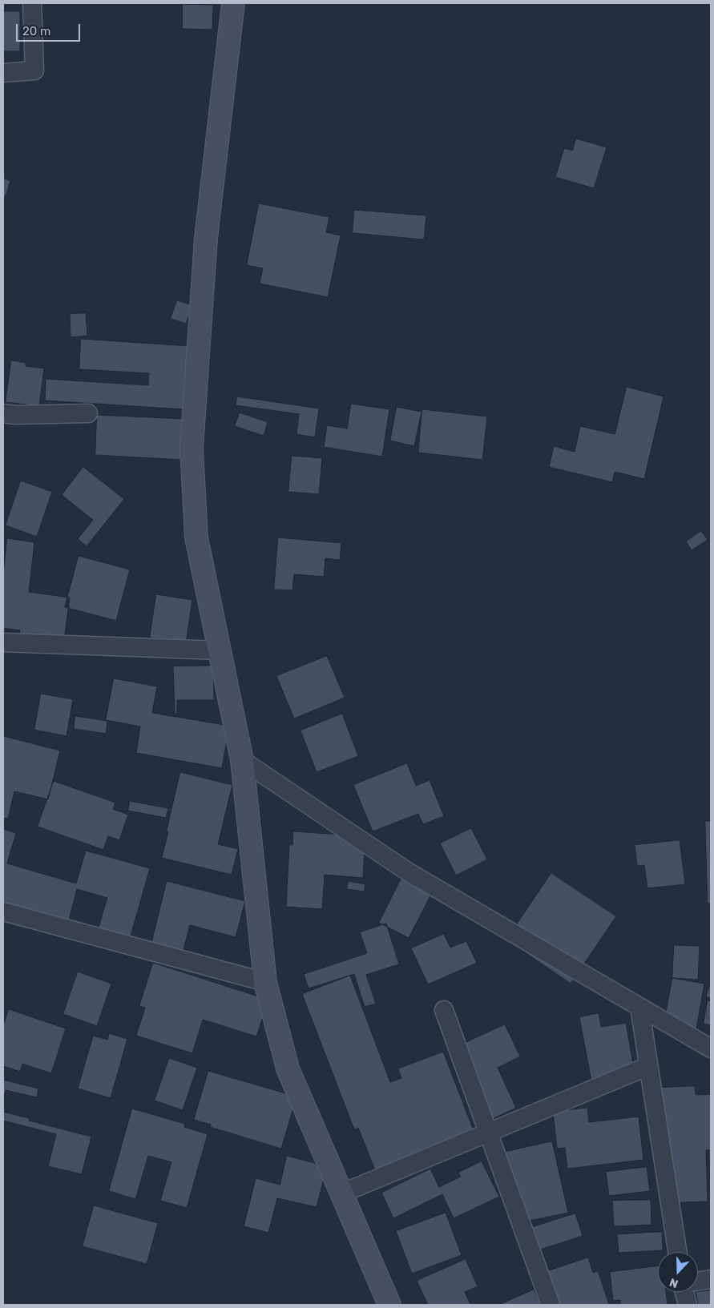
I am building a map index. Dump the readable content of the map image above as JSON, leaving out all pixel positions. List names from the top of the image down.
{
  "scale_bar": "20 m",
  "north": "bottom"
}
